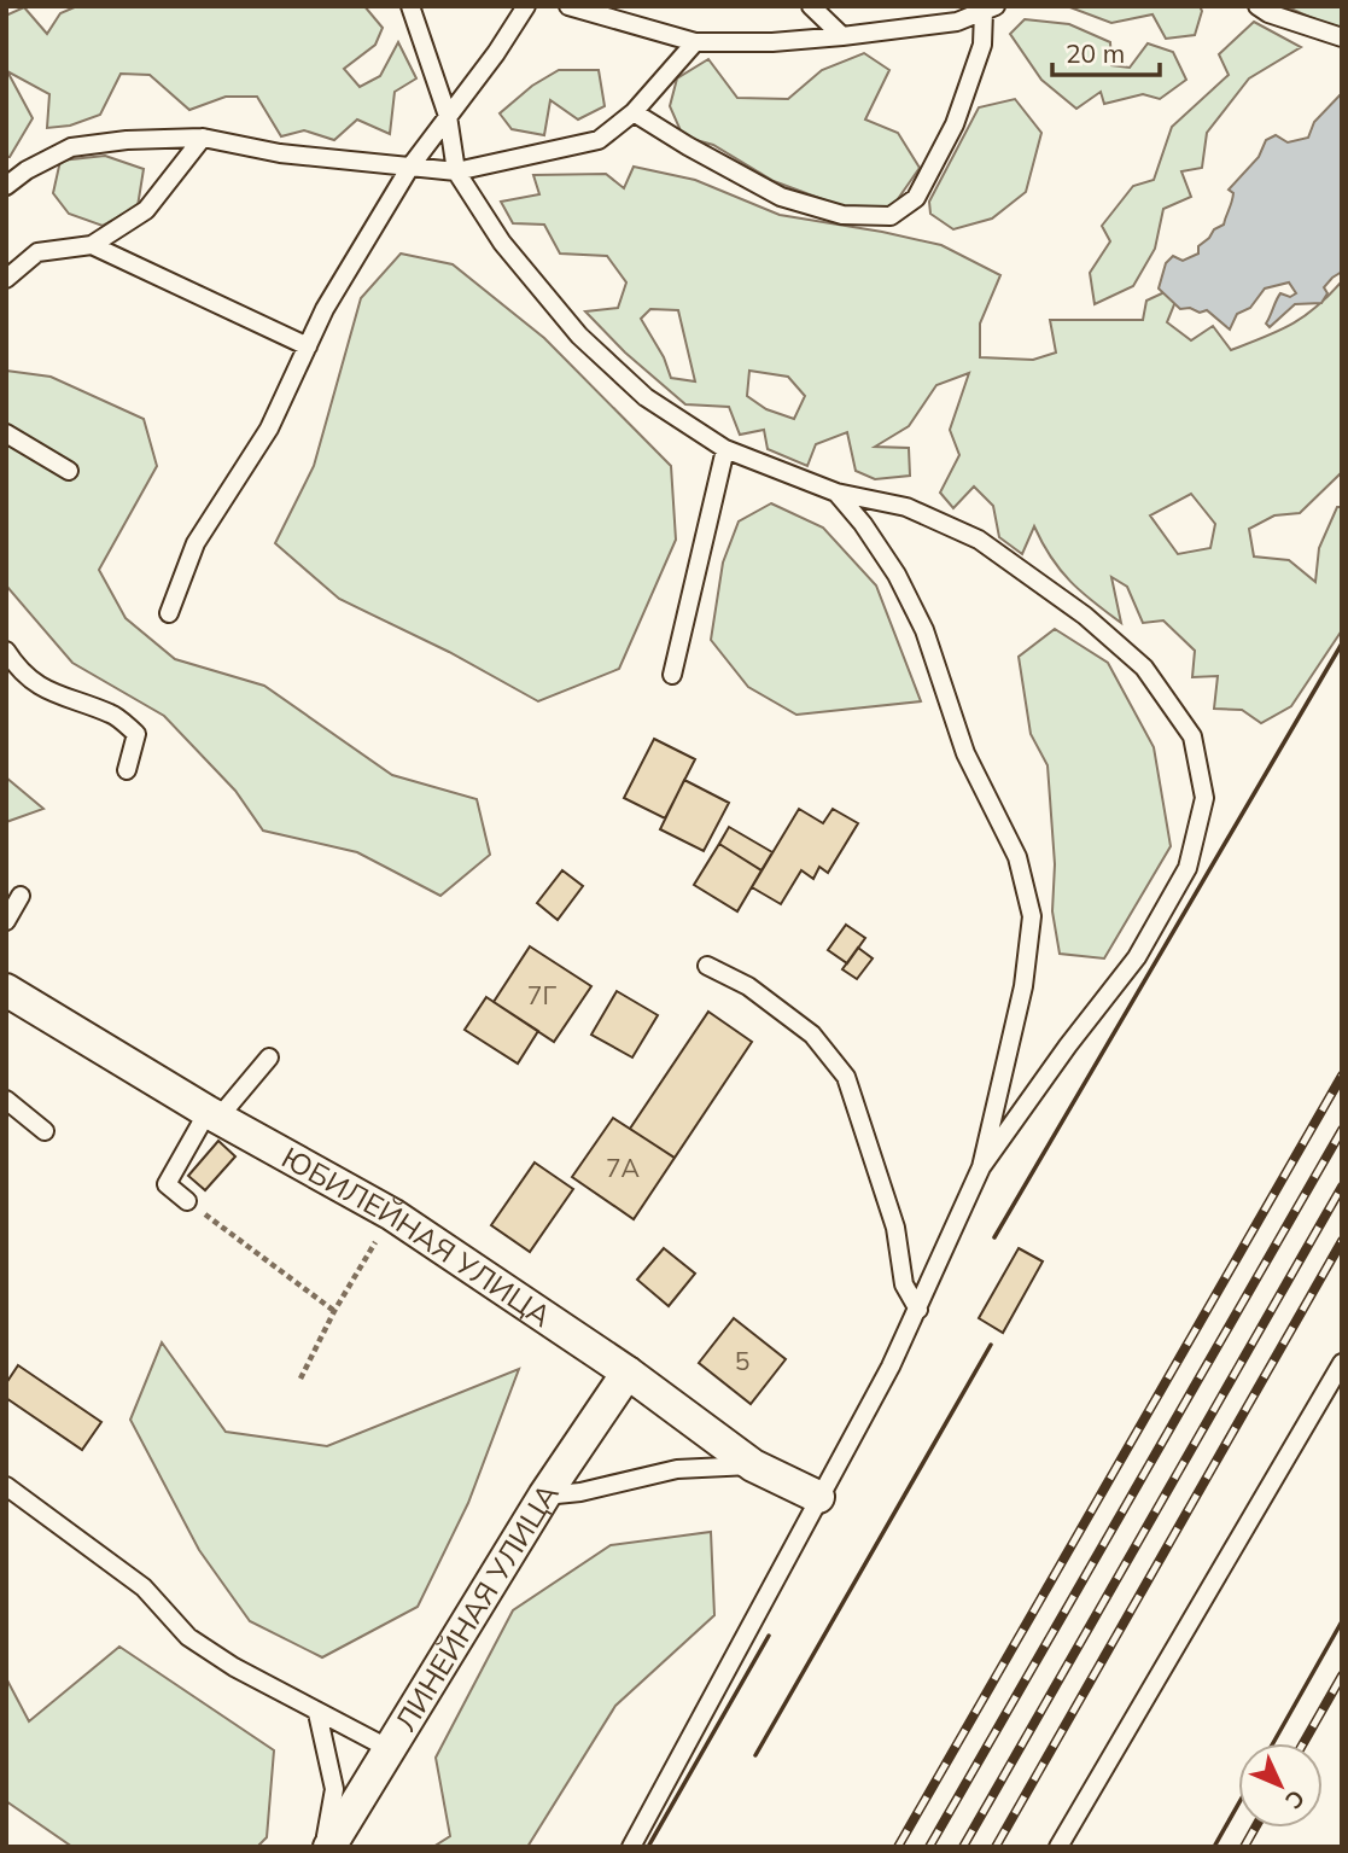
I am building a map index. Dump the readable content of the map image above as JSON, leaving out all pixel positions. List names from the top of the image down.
{
  "streets": {
    "street": ["ЮБИЛЕЙНАЯ УЛИЦА", "ЛИНЕЙНАЯ УЛИЦА"]
  },
  "crossings": [
    ["ЮБИЛЕЙНАЯ УЛИЦА", "ЛИНЕЙНАЯ УЛИЦА"]
  ],
  "house_numbers": ["7Г", "7А", "5"],
  "scale_bar": "20 m",
  "north": "bottom right"
}
